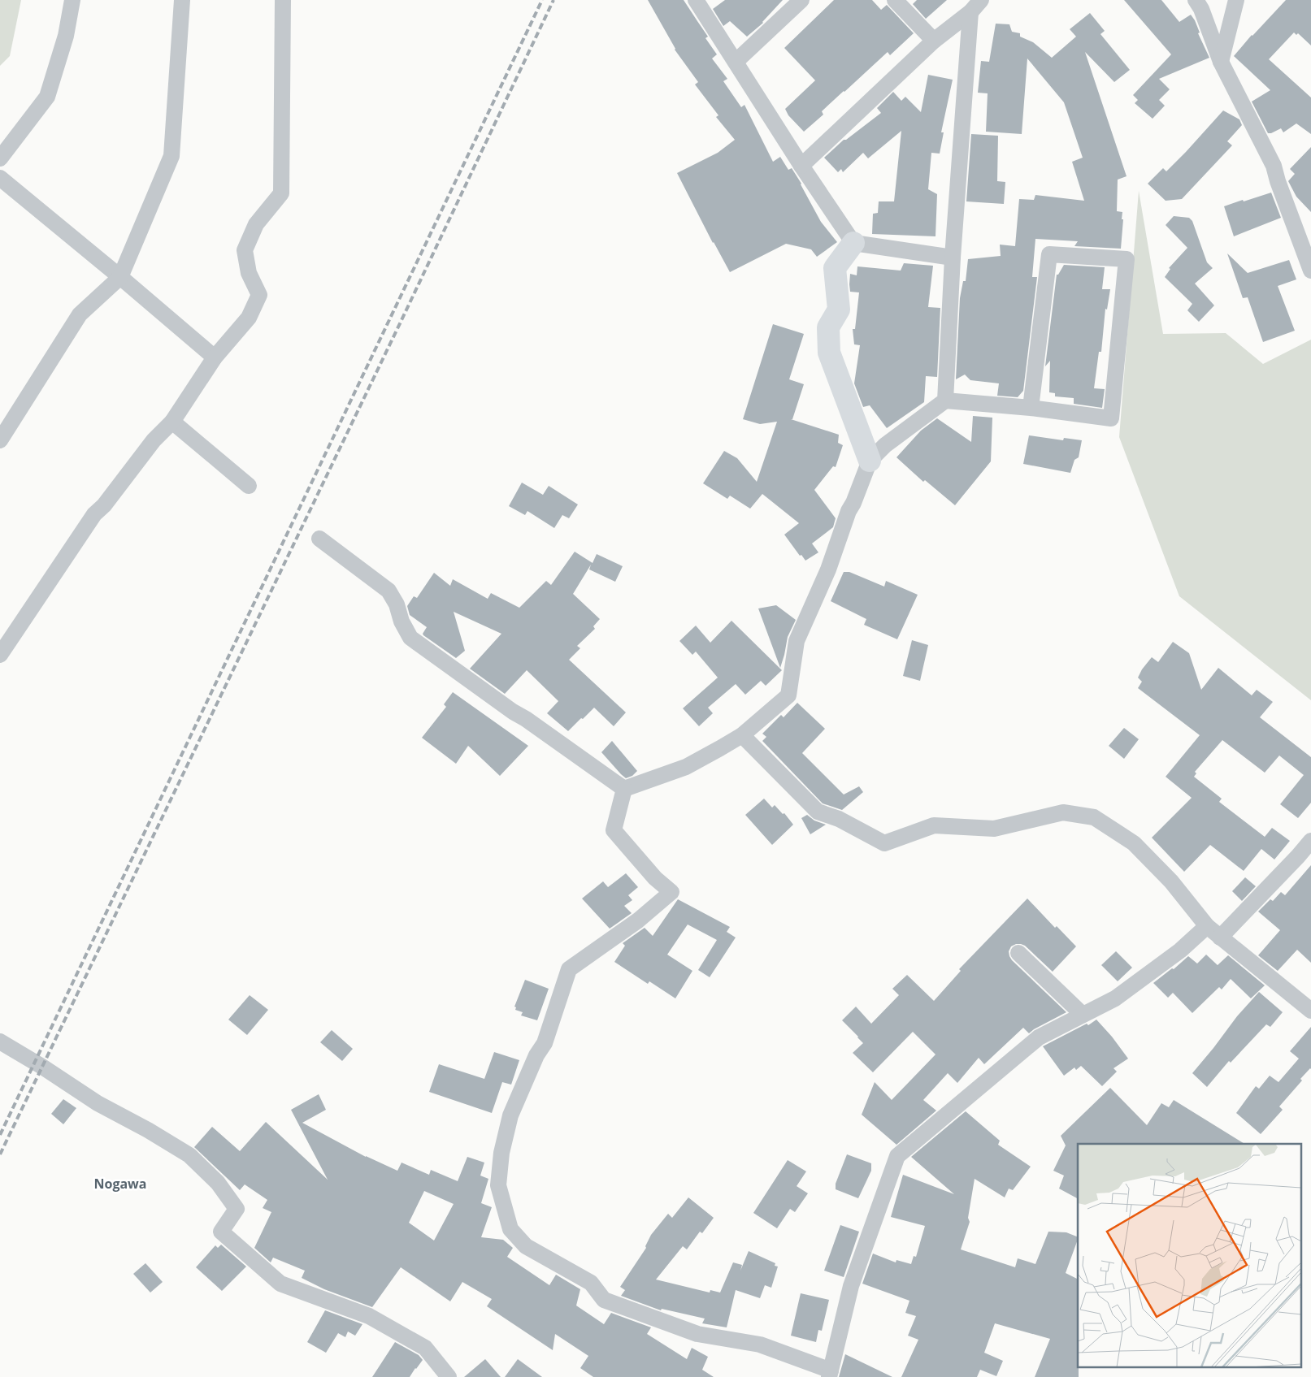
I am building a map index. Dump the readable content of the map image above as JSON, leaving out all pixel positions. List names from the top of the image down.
{
  "districts": ["Nogawa"]
}
